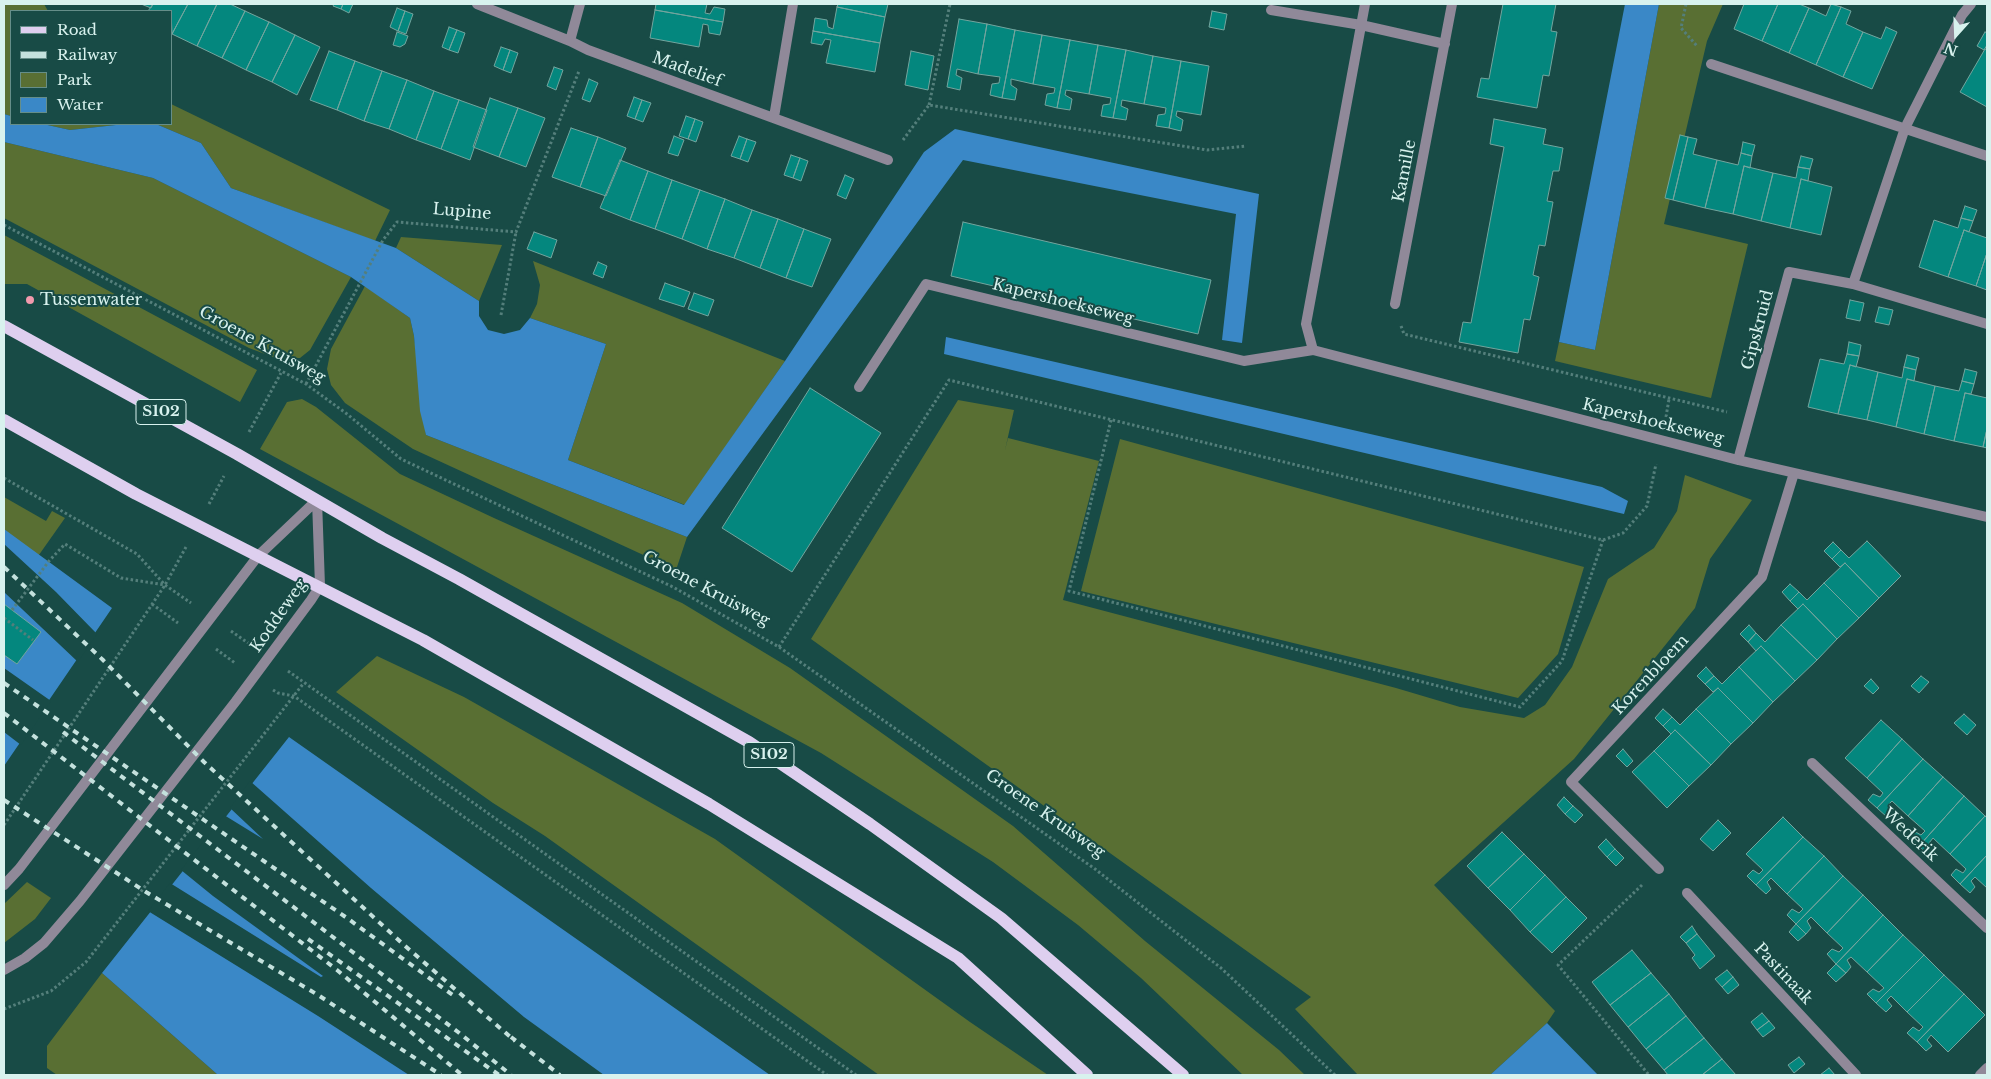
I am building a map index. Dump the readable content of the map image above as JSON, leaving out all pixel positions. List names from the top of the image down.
{
  "streets": {
    "main road": ["S102"],
    "street": [
      "Madelief",
      "Kamille",
      "Kapershoekseweg",
      "Gipskruid",
      "Koddeweg",
      "Korenbloem",
      "Wederik",
      "Pastinaak"
    ],
    "path": ["Lupine", "Groene Kruisweg"]
  },
  "crossings": [
    ["Lupine", "Groene Kruisweg"],
    ["Kapershoekseweg", "Gipskruid"],
    ["Kapershoekseweg", "Korenbloem"],
    ["S102", "Koddeweg"]
  ],
  "places": ["Tussenwater"],
  "legend": [
    "Road",
    "Railway",
    "Park",
    "Water"
  ],
  "north": "bottom"
}
